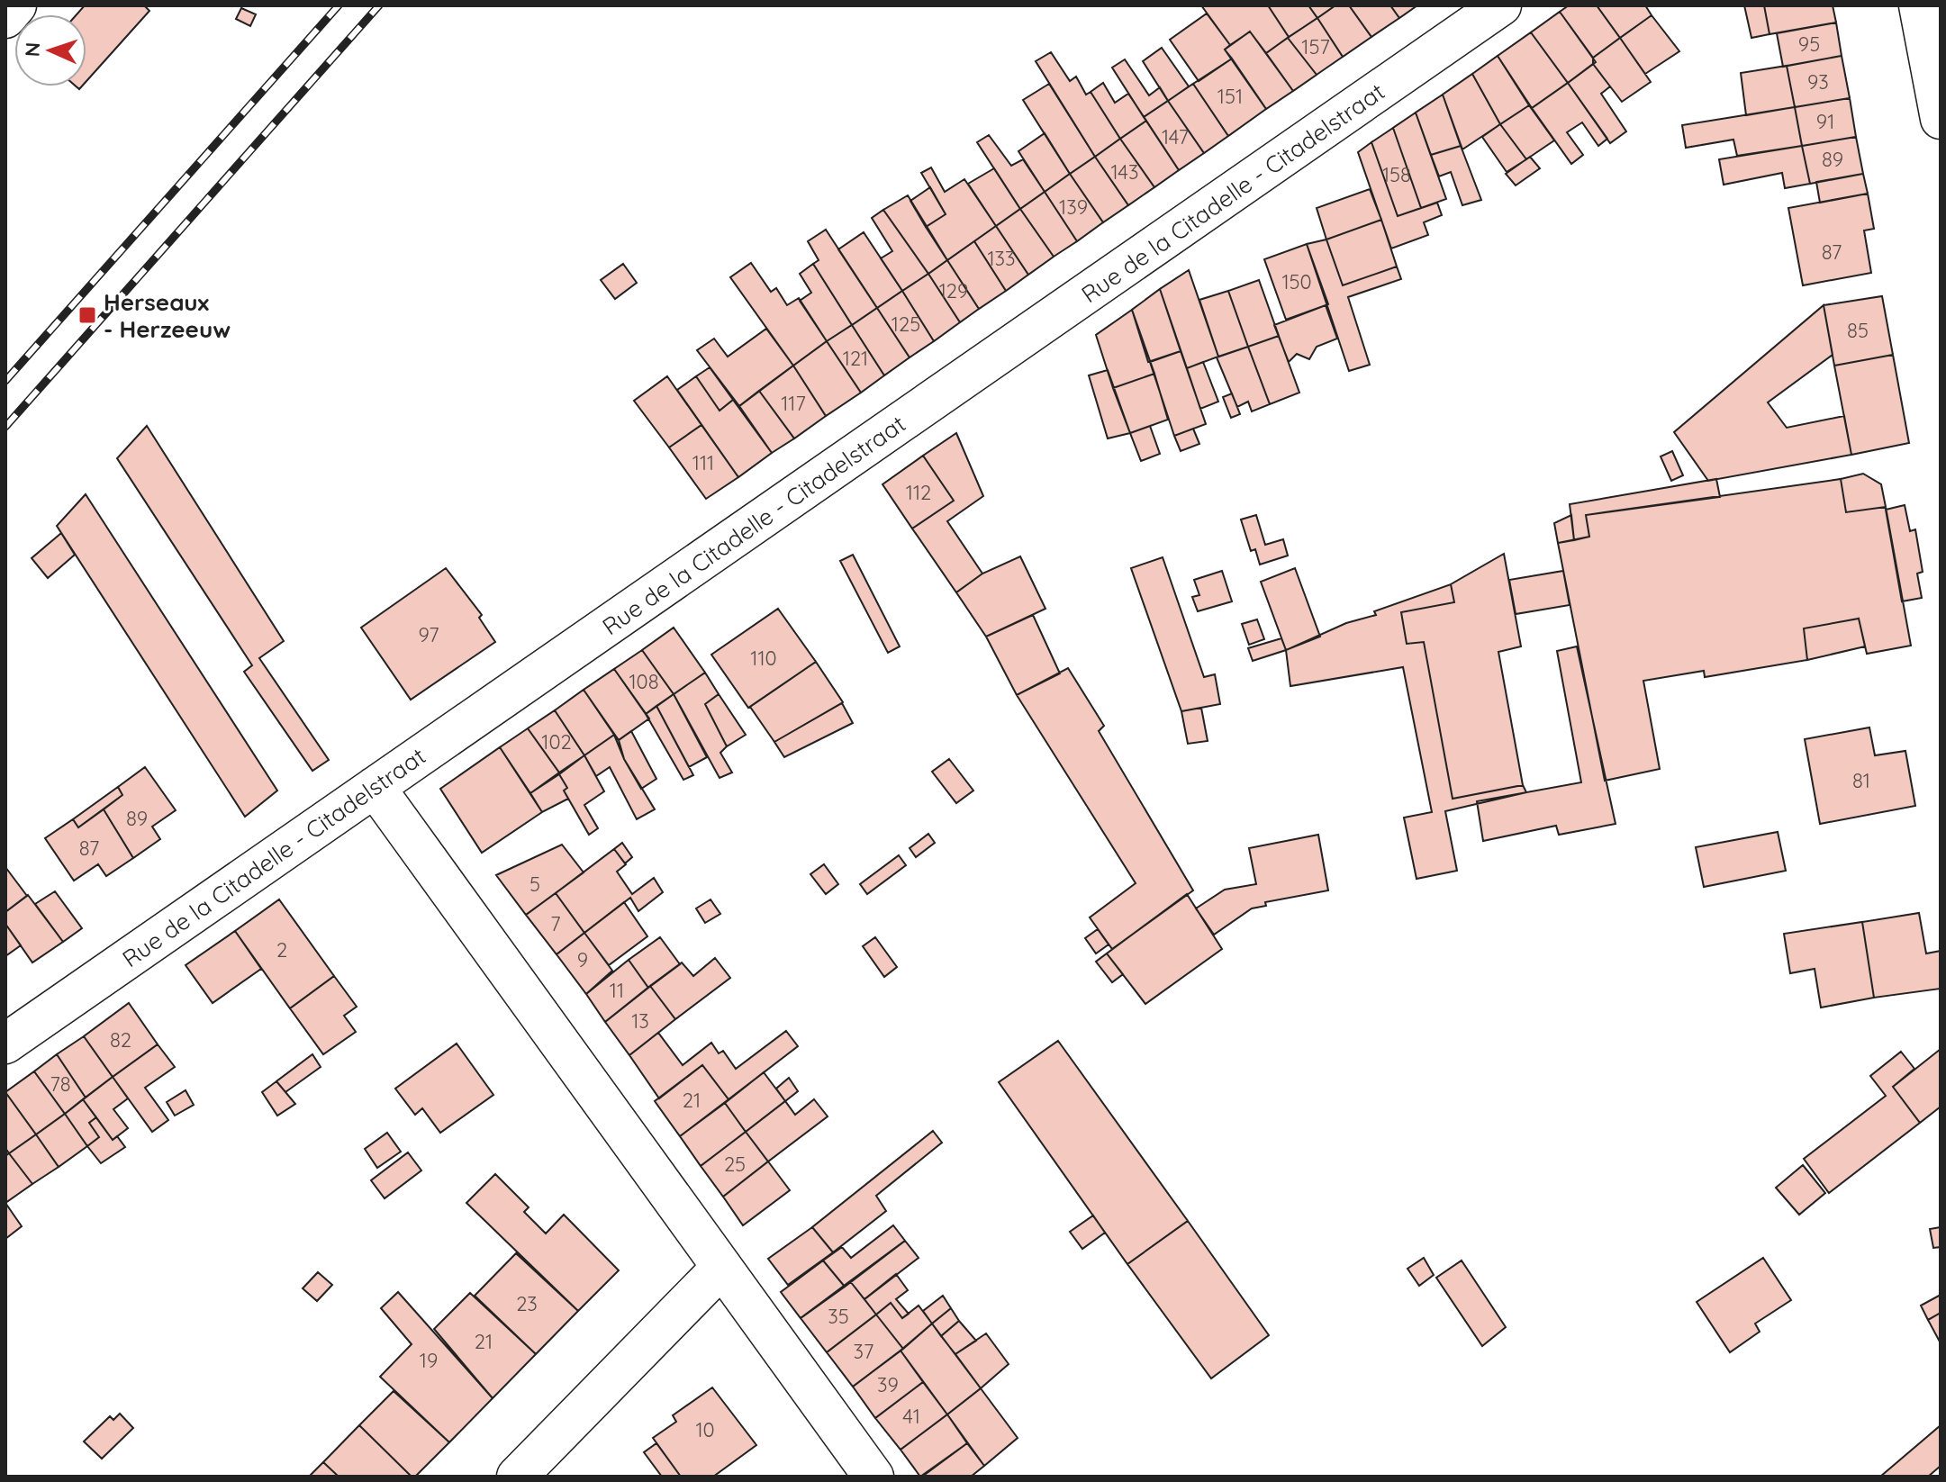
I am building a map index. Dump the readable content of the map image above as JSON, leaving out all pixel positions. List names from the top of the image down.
{
  "streets": {
    "street": ["Rue de la Citadelle - Citadelstraat"]
  },
  "places": {
    "transit": ["Herseaux - Herzeeuw"]
  },
  "house_numbers": [
    "95",
    "157",
    "93",
    "151",
    "91",
    "147",
    "89",
    "143",
    "158",
    "139",
    "87",
    "133",
    "150",
    "129",
    "125",
    "85",
    "121",
    "117",
    "111",
    "112",
    "97",
    "110",
    "108",
    "102",
    "81",
    "89",
    "87",
    "5",
    "7",
    "2",
    "9",
    "11",
    "13",
    "82",
    "78",
    "21",
    "25",
    "23",
    "35",
    "21",
    "37",
    "19",
    "39",
    "41",
    "10"
  ],
  "north": "left"
}
